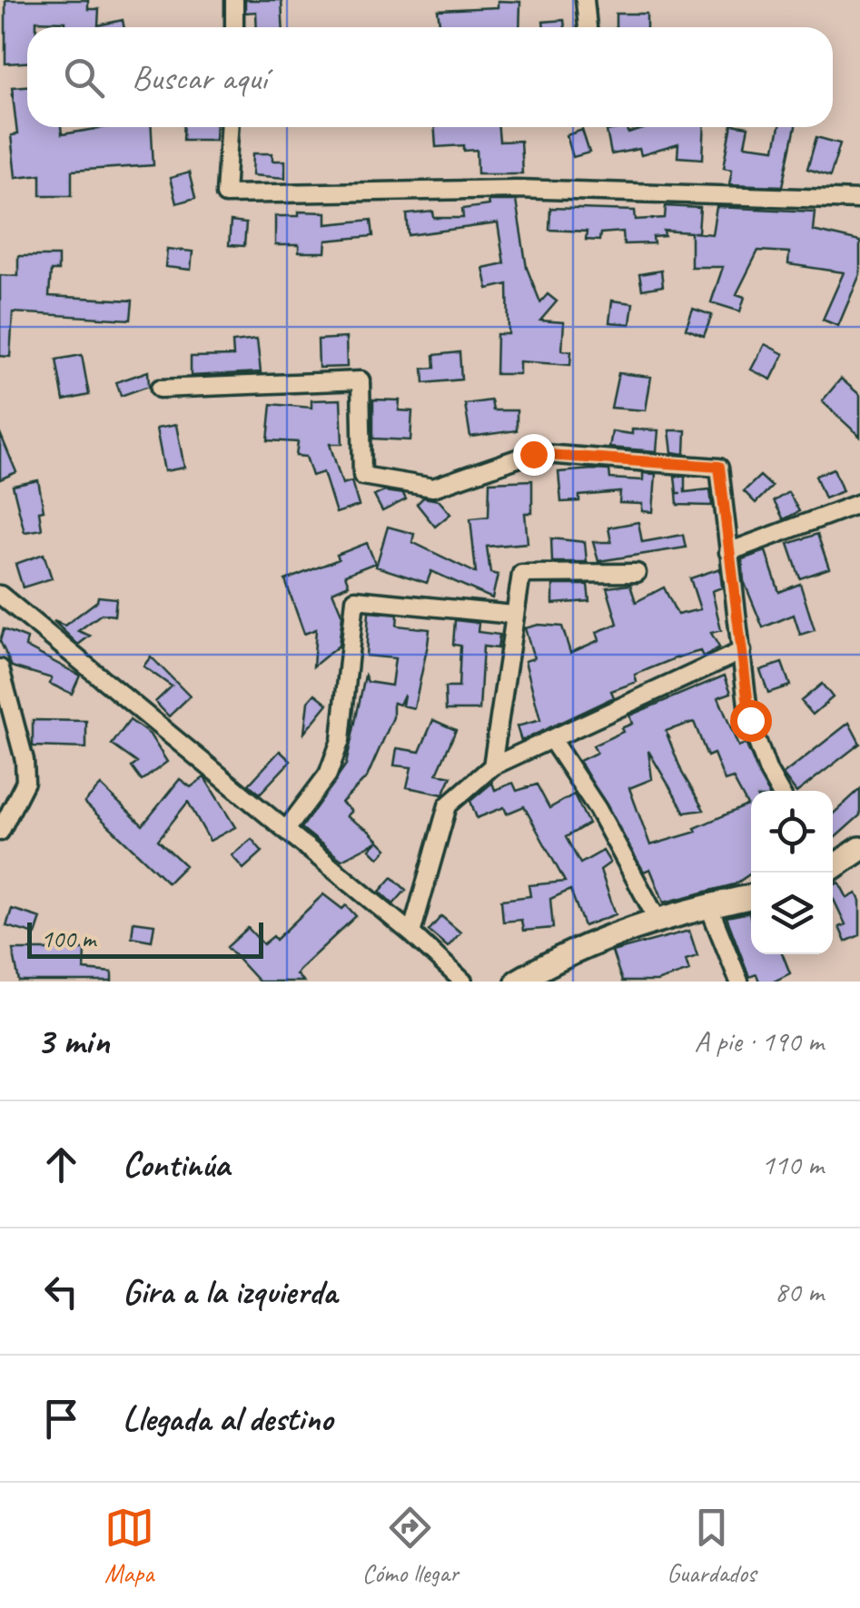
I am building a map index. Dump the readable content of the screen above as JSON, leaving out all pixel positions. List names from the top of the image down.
{
  "scale_bar": "100 m",
  "page": {
    "search": "Buscar aquí",
    "scale": "100 m",
    "heading": ["3 min", "A pie · 190 m"],
    "list": [
      ["Continúa", "110 m"],
      ["Gira a la izquierda", "80 m"],
      "Llegada al destino"
    ],
    "nav": ["Mapa", "Cómo llegar", "Guardados"]
  }
}
